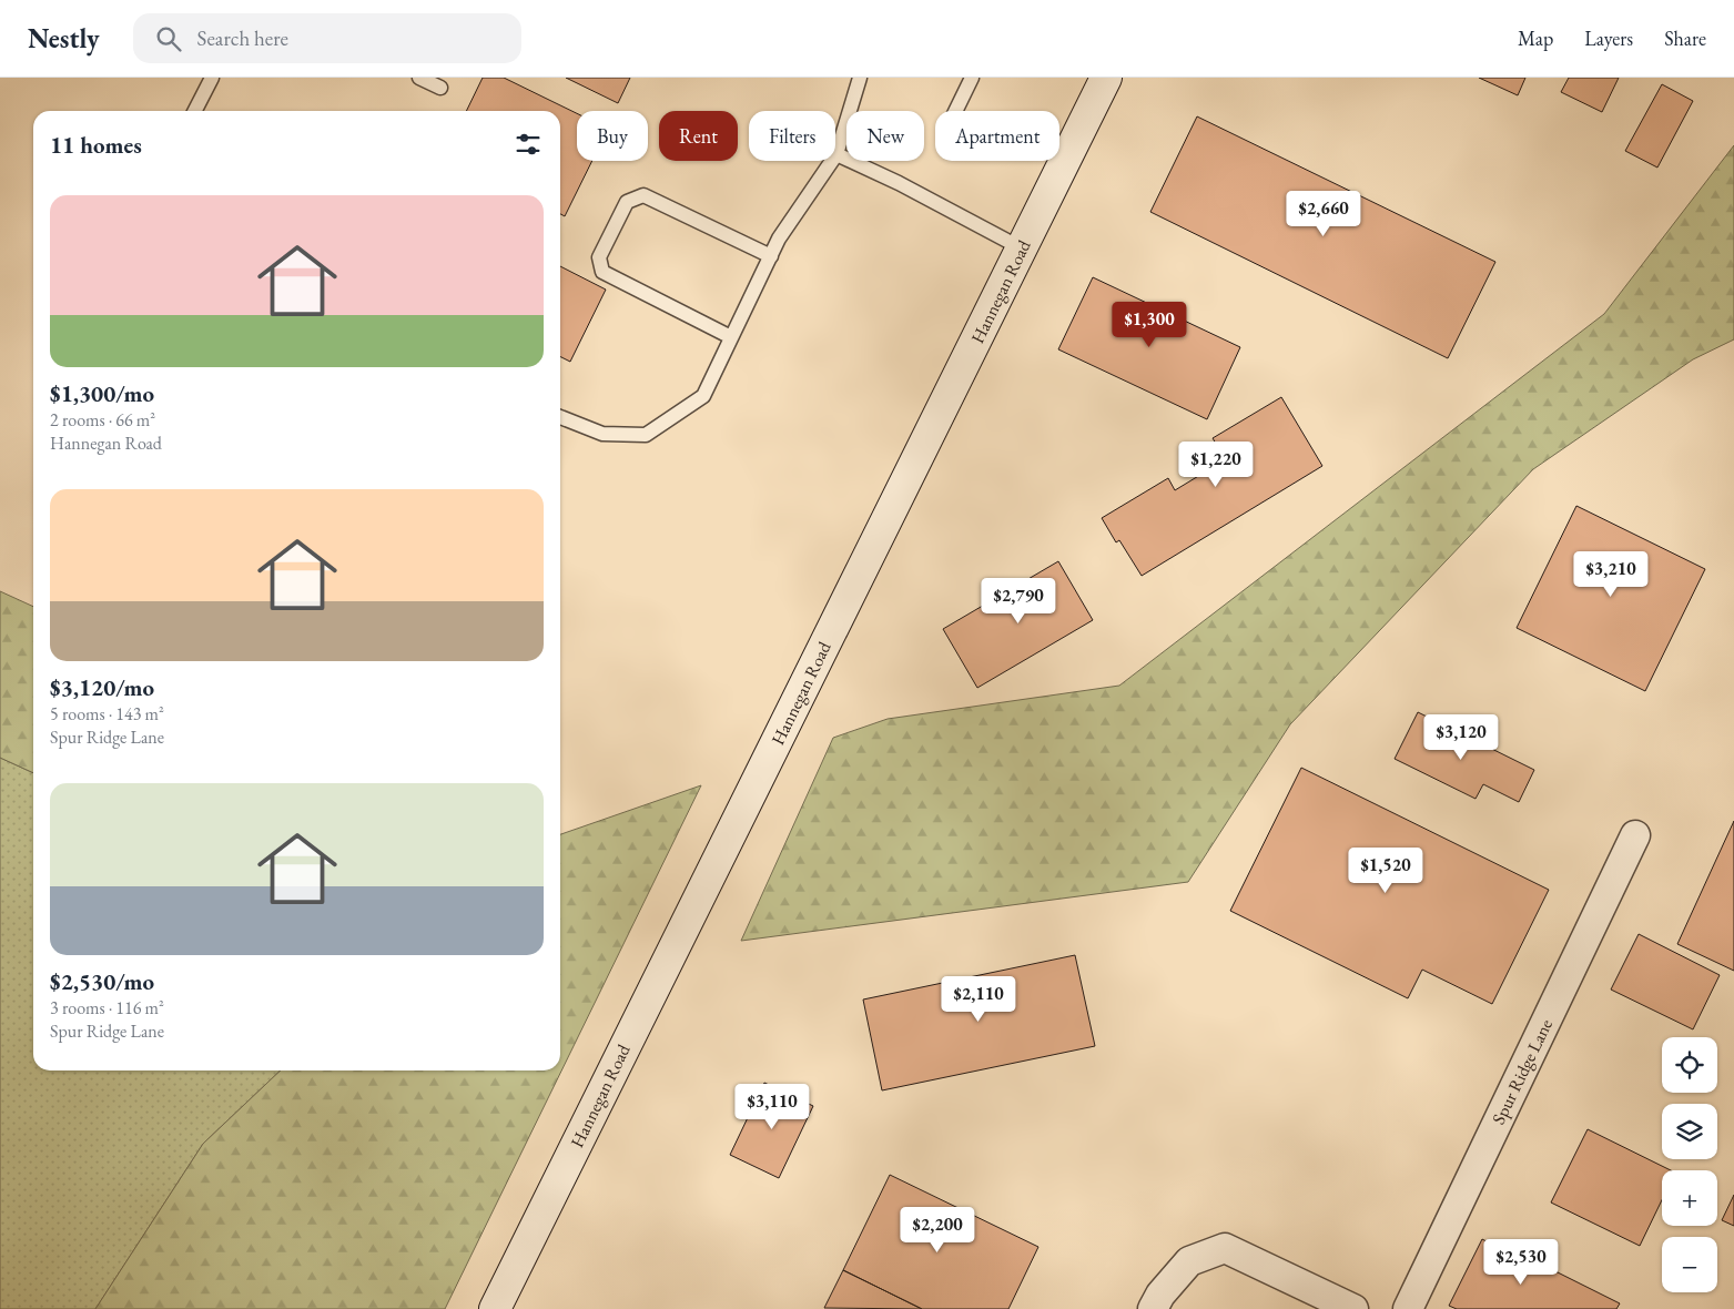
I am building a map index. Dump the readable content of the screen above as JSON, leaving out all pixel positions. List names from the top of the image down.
{
  "streets": {
    "main road": ["Hannegan Road"],
    "street": ["Spur Ridge Lane"]
  },
  "page": {
    "header": "Nestly",
    "search": "Search here",
    "nav": ["Map", "Layers", "Share"],
    "chip": [
      "Buy",
      "Rent",
      "Filters",
      "New",
      "Apartment"
    ],
    "heading": "11 homes",
    "list": [
      {
        "name": "$1,300/mo",
        "note": "2 rooms · 66 m² · Hannegan Road"
      },
      {
        "name": "$3,120/mo",
        "note": "5 rooms · 143 m² · Spur Ridge Lane"
      },
      {
        "name": "$2,530/mo",
        "note": "3 rooms · 116 m² · Spur Ridge Lane"
      }
    ],
    "price": [
      "$2,660",
      "$1,300",
      "$1,220",
      "$3,210",
      "$2,790",
      "$3,120",
      "$1,520",
      "$2,110",
      "$3,110",
      "$2,200",
      "$2,530"
    ],
    "map_buttons": ["+", "−"]
  }
}
